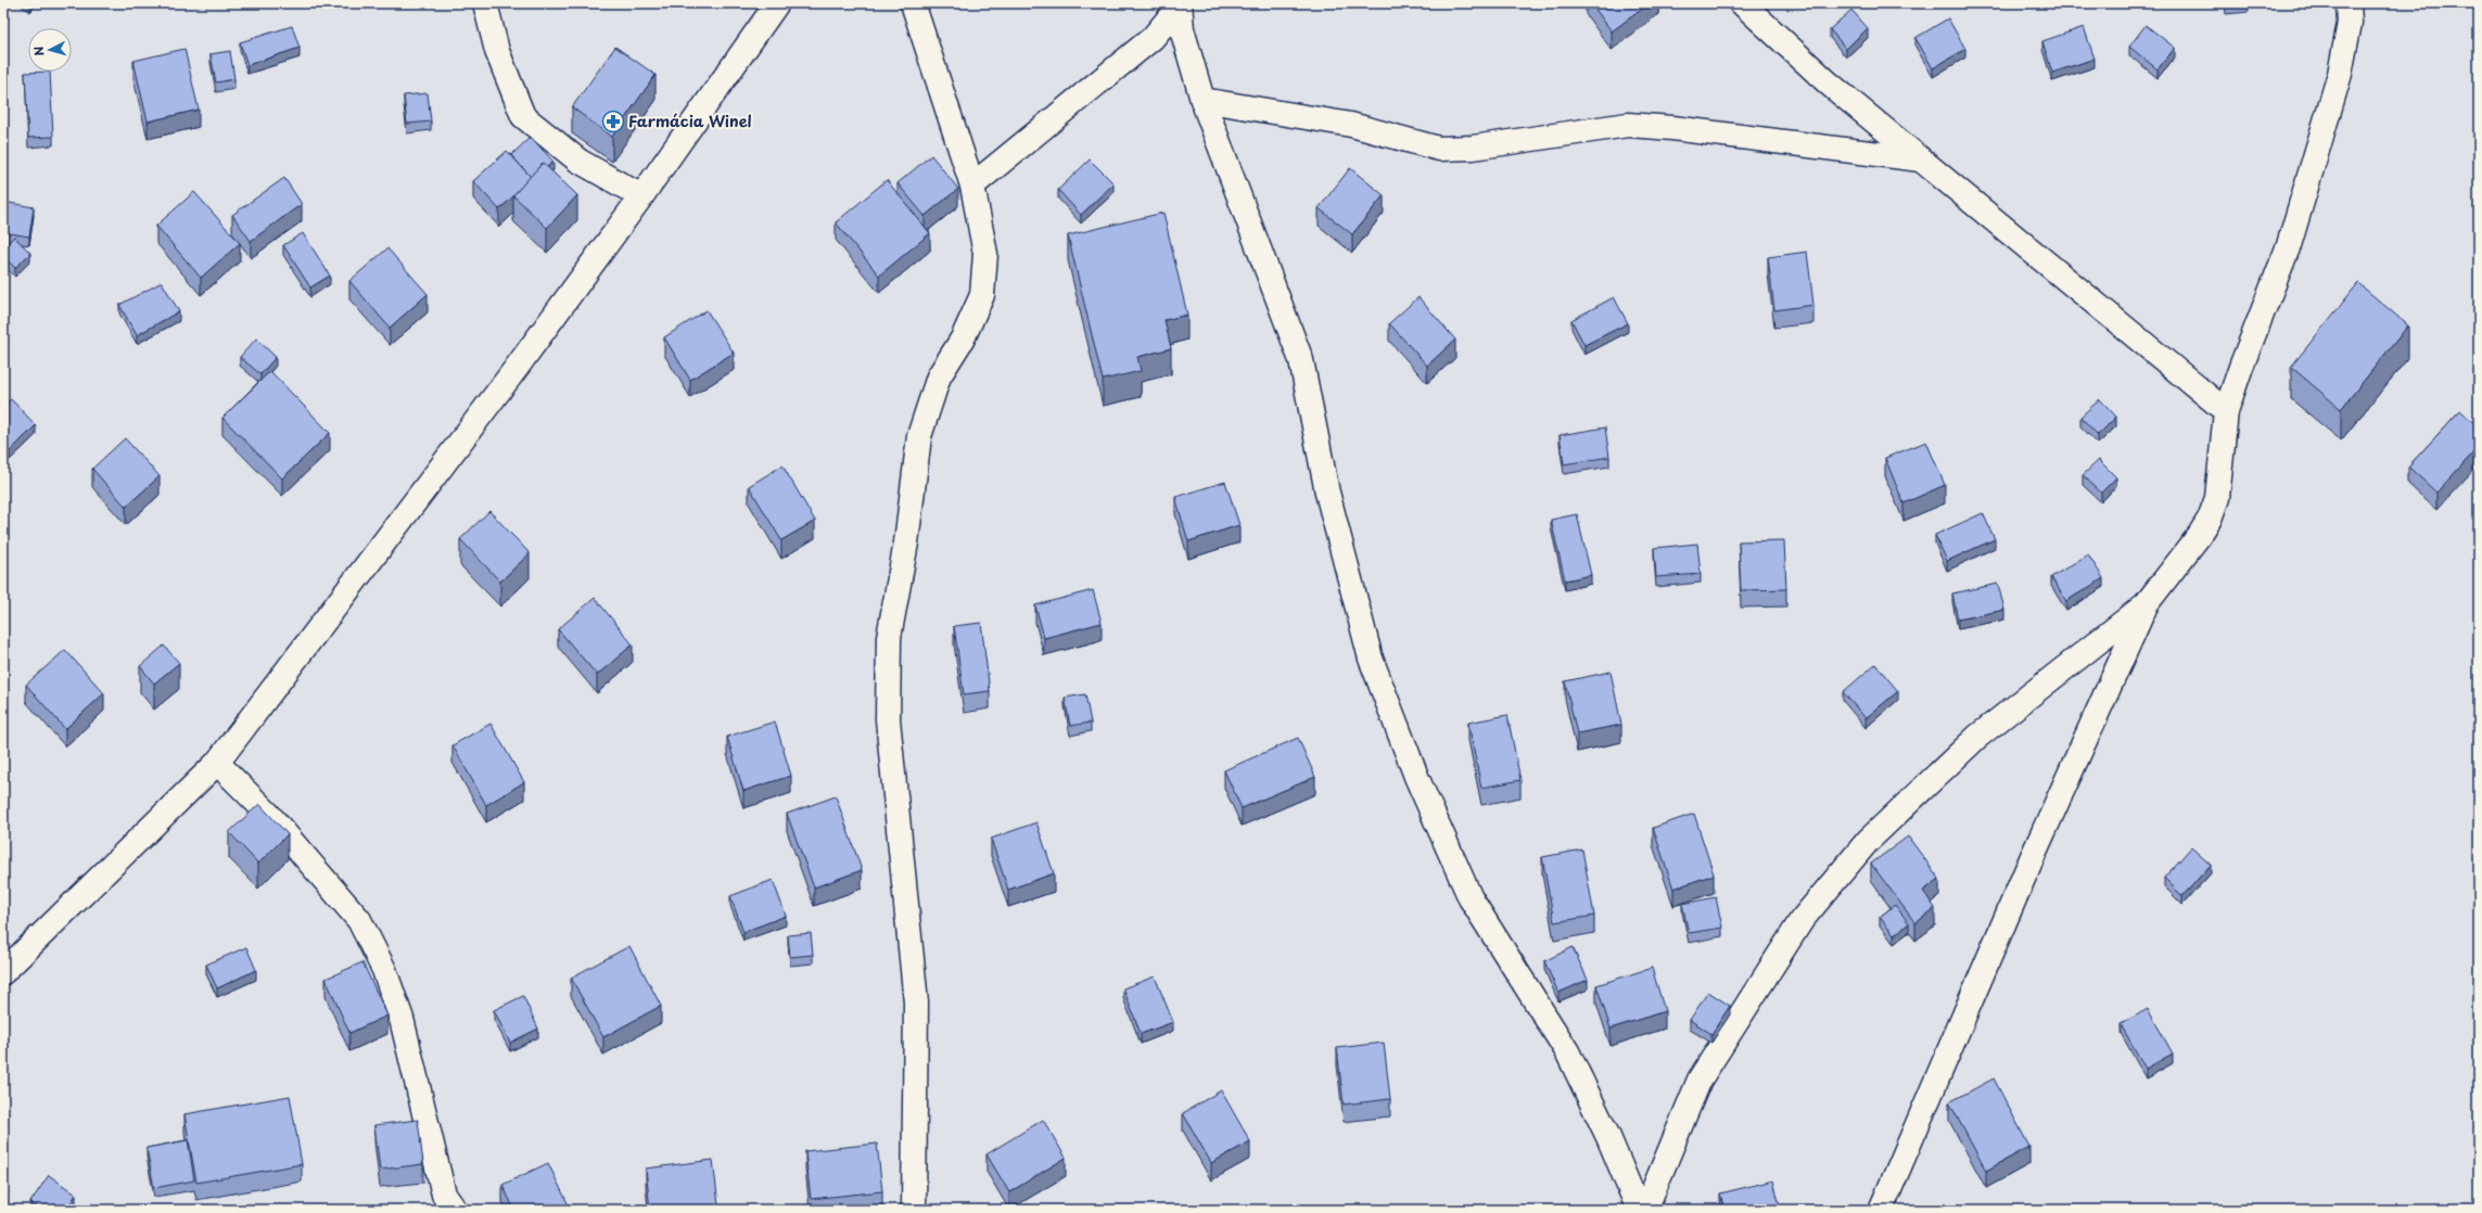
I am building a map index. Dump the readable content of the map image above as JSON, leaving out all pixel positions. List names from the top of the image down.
{
  "places": {
    "pharmacy": ["Farmácia Winel"]
  },
  "north": "left"
}
